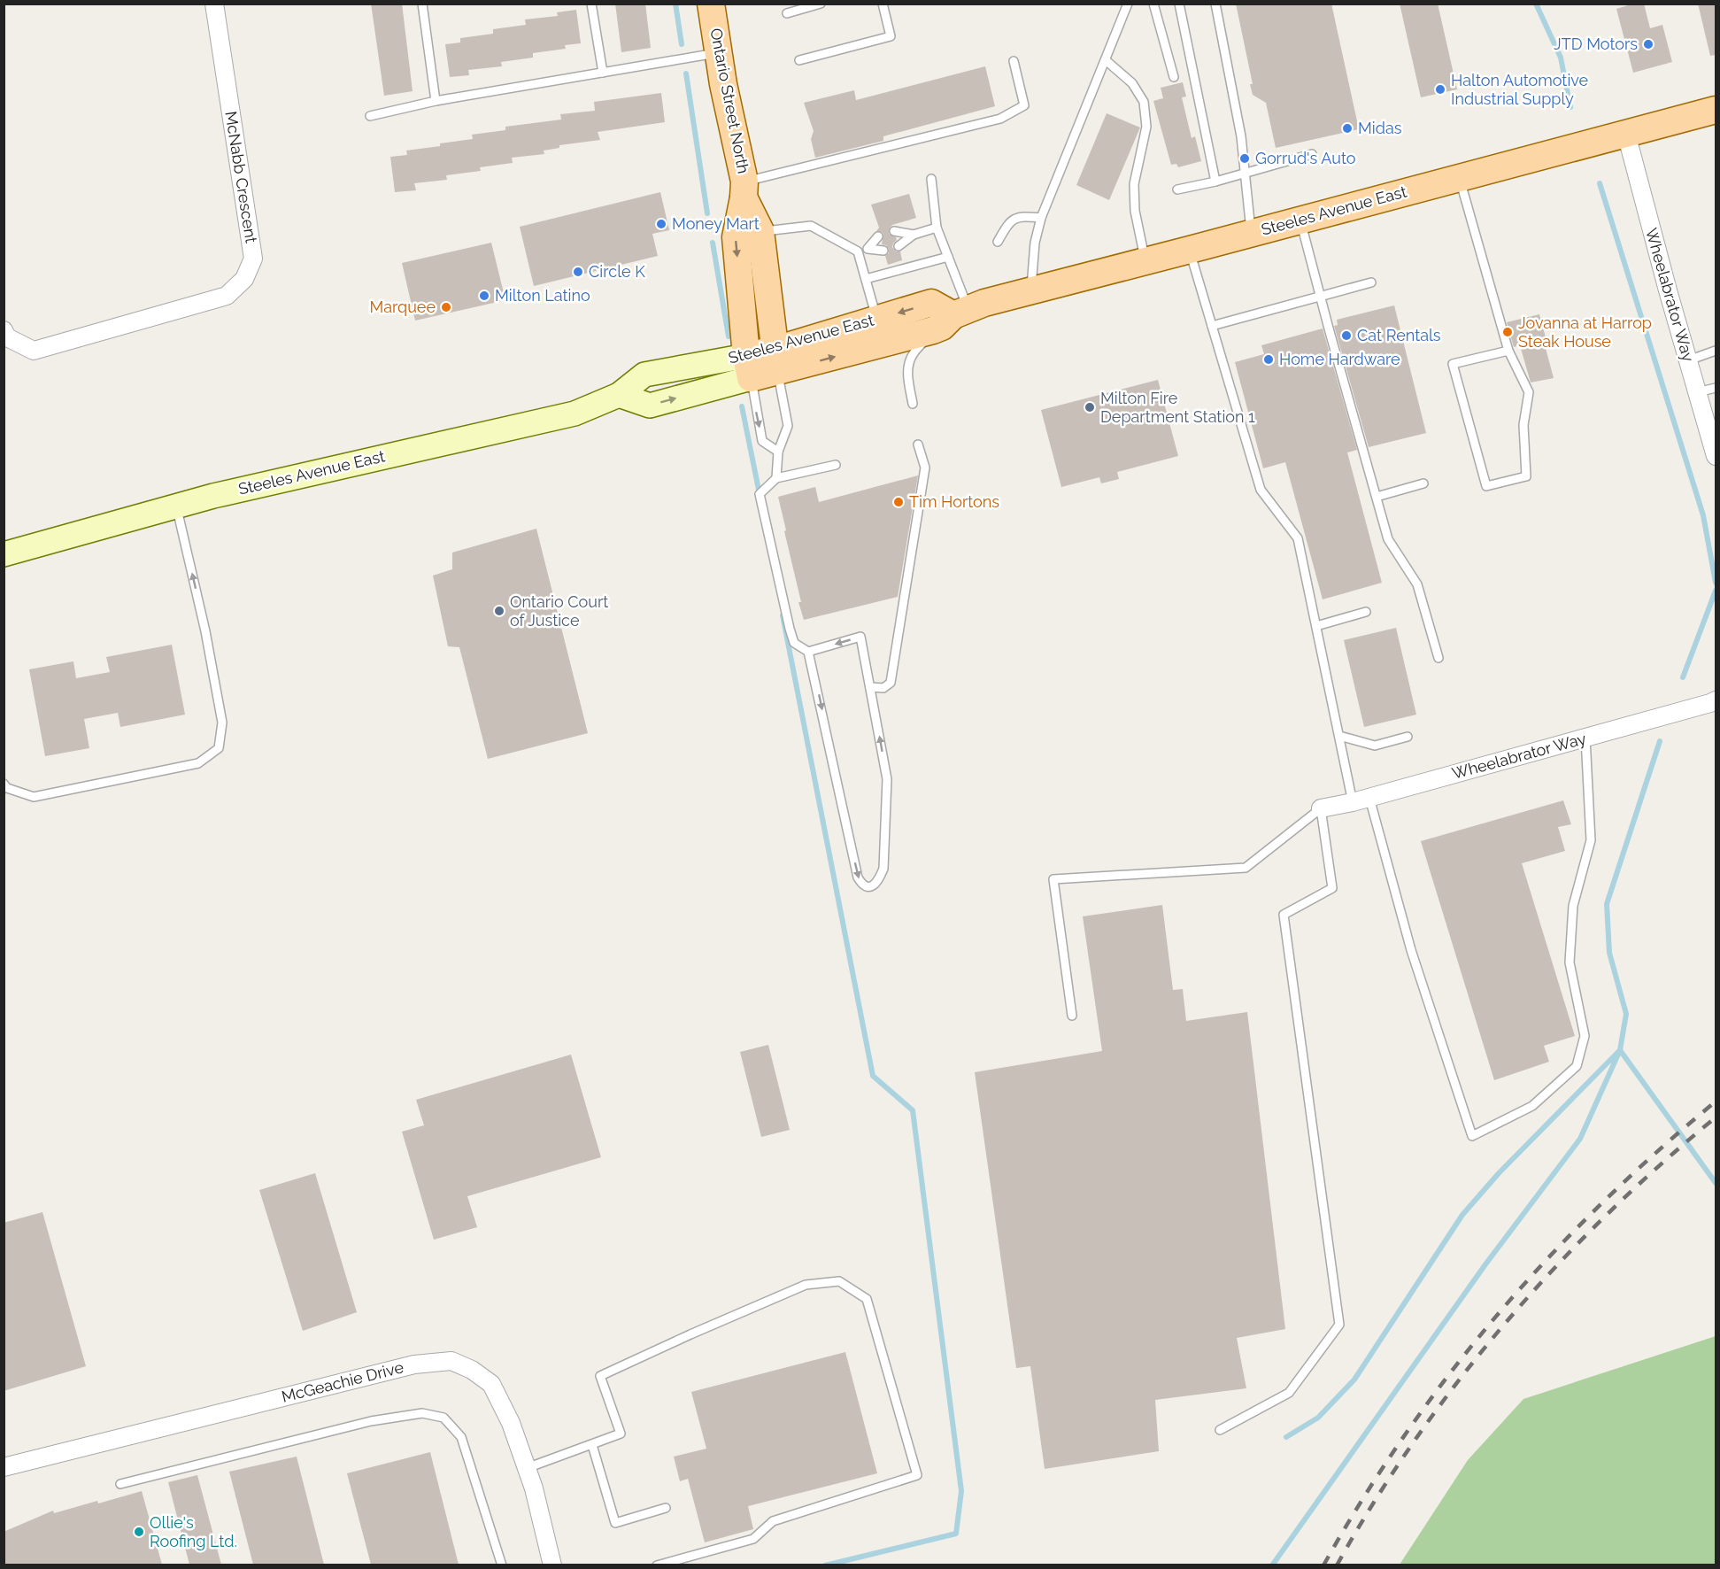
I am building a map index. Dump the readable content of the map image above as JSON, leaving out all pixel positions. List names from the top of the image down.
{
  "streets": {
    "main road": ["Ontario Street North", "Steeles Avenue East"],
    "street": ["McNabb Crescent", "Wheelabrator Way", "McGeachie Drive"]
  },
  "crossings": [
    ["Ontario Street North", "Steeles Avenue East"],
    ["Steeles Avenue East", "Wheelabrator Way"]
  ],
  "places": [
    "JTD Motors",
    "Halton Automotive Industrial Supply",
    "Midas",
    "Gorrud's Auto",
    "Money Mart",
    "Circle K",
    "Milton Latino",
    "Marquee",
    "Jovanna at Harrop Steak House",
    "Cat Rentals",
    "Home Hardware",
    "Milton Fire Department Station 1",
    "Tim Hortons",
    "Ontario Court of Justice",
    "Ollie's Roofing Ltd."
  ]
}
